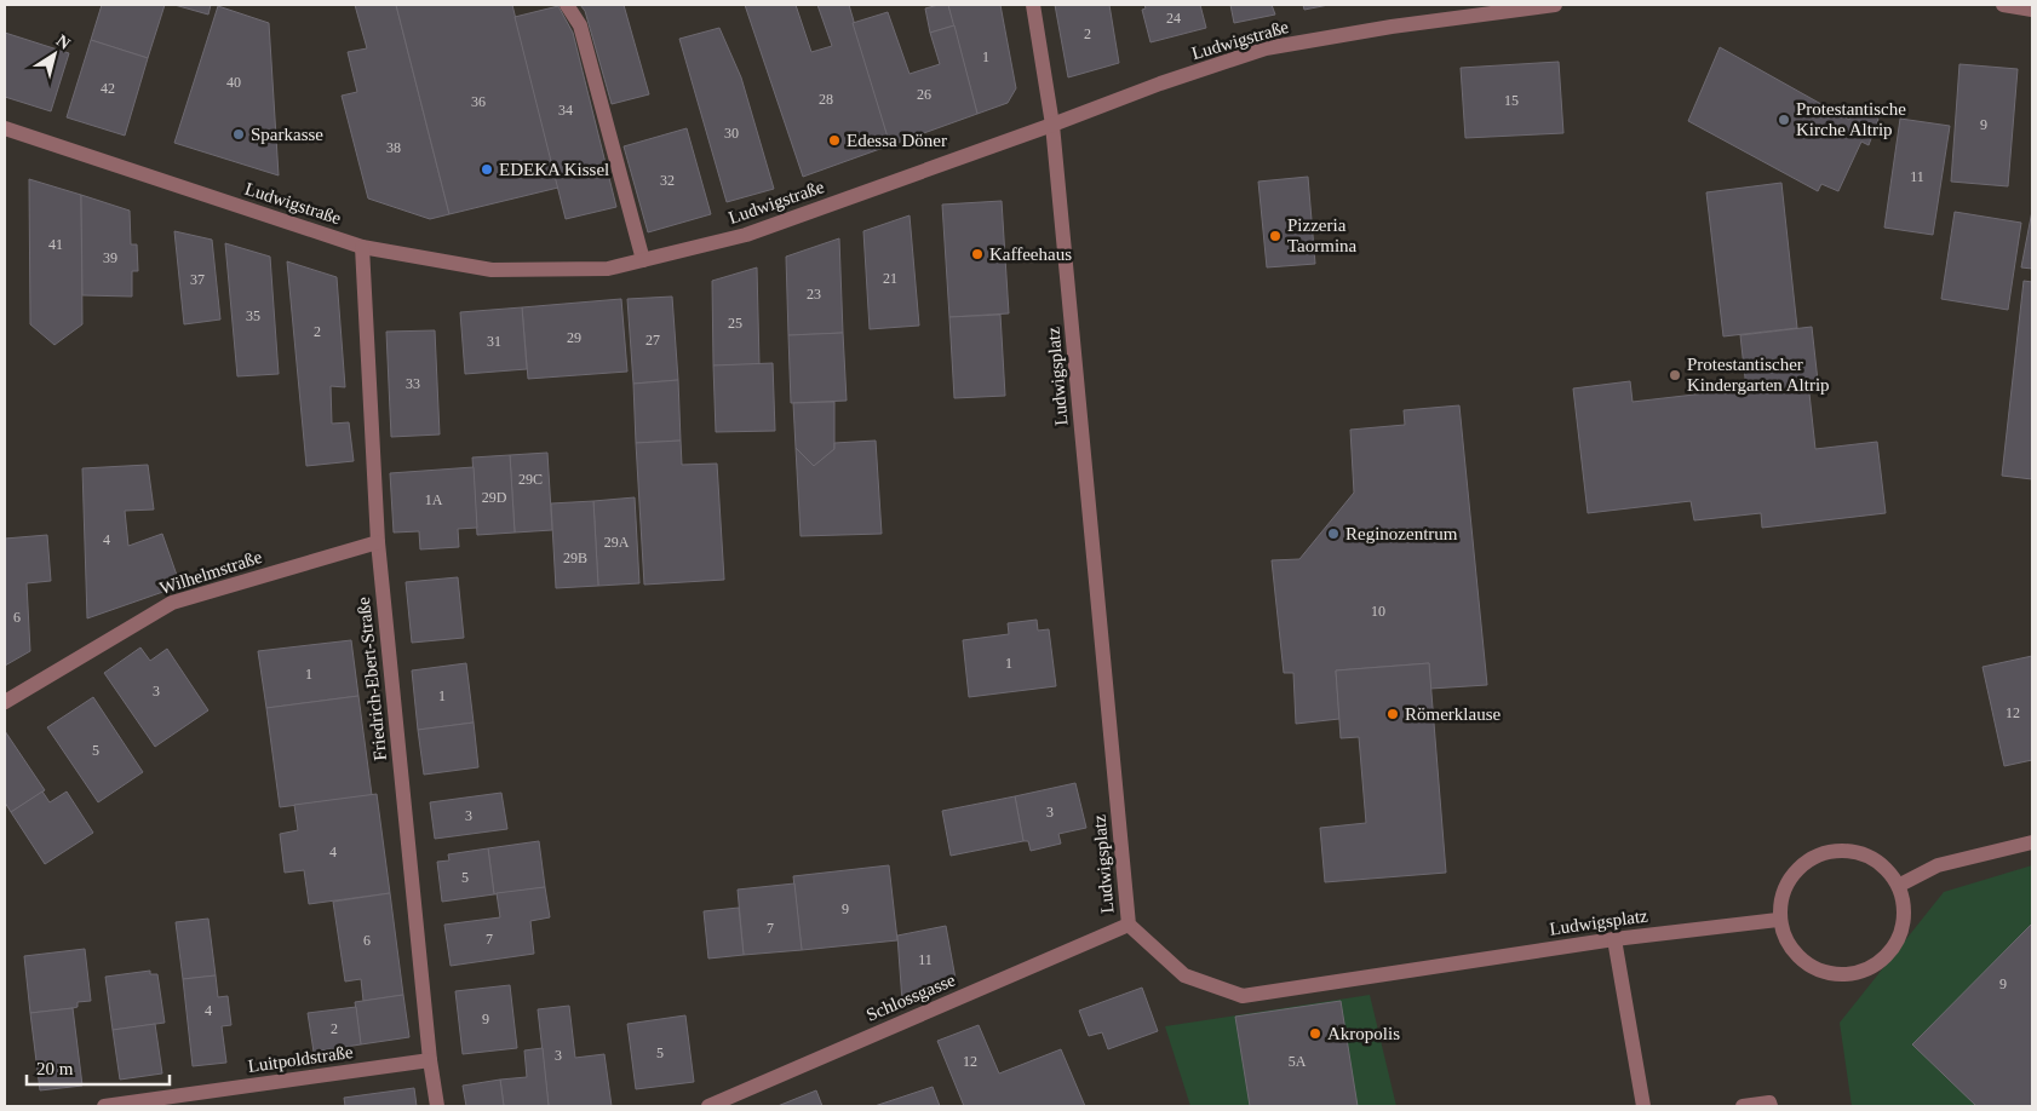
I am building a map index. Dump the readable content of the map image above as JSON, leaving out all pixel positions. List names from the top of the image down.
{
  "streets": {
    "street": [
      "Ludwigstraße",
      "Ludwigsplatz",
      "Wilhelmstraße",
      "Friedrich-Ebert-Straße",
      "Schlossgasse",
      "Luitpoldstraße"
    ]
  },
  "crossings": [
    ["Ludwigstraße", "Ludwigsplatz"],
    ["Ludwigstraße", "Friedrich-Ebert-Straße"],
    ["Ludwigsplatz", "Schlossgasse"],
    ["Wilhelmstraße", "Friedrich-Ebert-Straße"],
    ["Friedrich-Ebert-Straße", "Luitpoldstraße"]
  ],
  "places": [
    "Protestantische Kirche Altrip",
    "Sparkasse",
    "Edessa Döner",
    "EDEKA Kissel",
    "Pizzeria Taormina",
    "Kaffeehaus",
    "Protestantischer Kindergarten Altrip",
    "Reginozentrum",
    "Römerklause",
    "Akropolis"
  ],
  "house_numbers": [
    "24",
    "2",
    "1",
    "40",
    "42",
    "26",
    "28",
    "15",
    "36",
    "34",
    "9",
    "30",
    "38",
    "11",
    "32",
    "41",
    "39",
    "21",
    "37",
    "23",
    "35",
    "25",
    "2",
    "29",
    "27",
    "31",
    "33",
    "29C",
    "29D",
    "1A",
    "4",
    "29A",
    "29B",
    "10",
    "6",
    "1",
    "1",
    "3",
    "1",
    "12",
    "5",
    "3",
    "3",
    "4",
    "5",
    "9",
    "7",
    "7",
    "6",
    "11",
    "9",
    "4",
    "9",
    "2",
    "5",
    "3",
    "12",
    "5A"
  ],
  "scale_bar": "20 m",
  "north": "top right"
}
